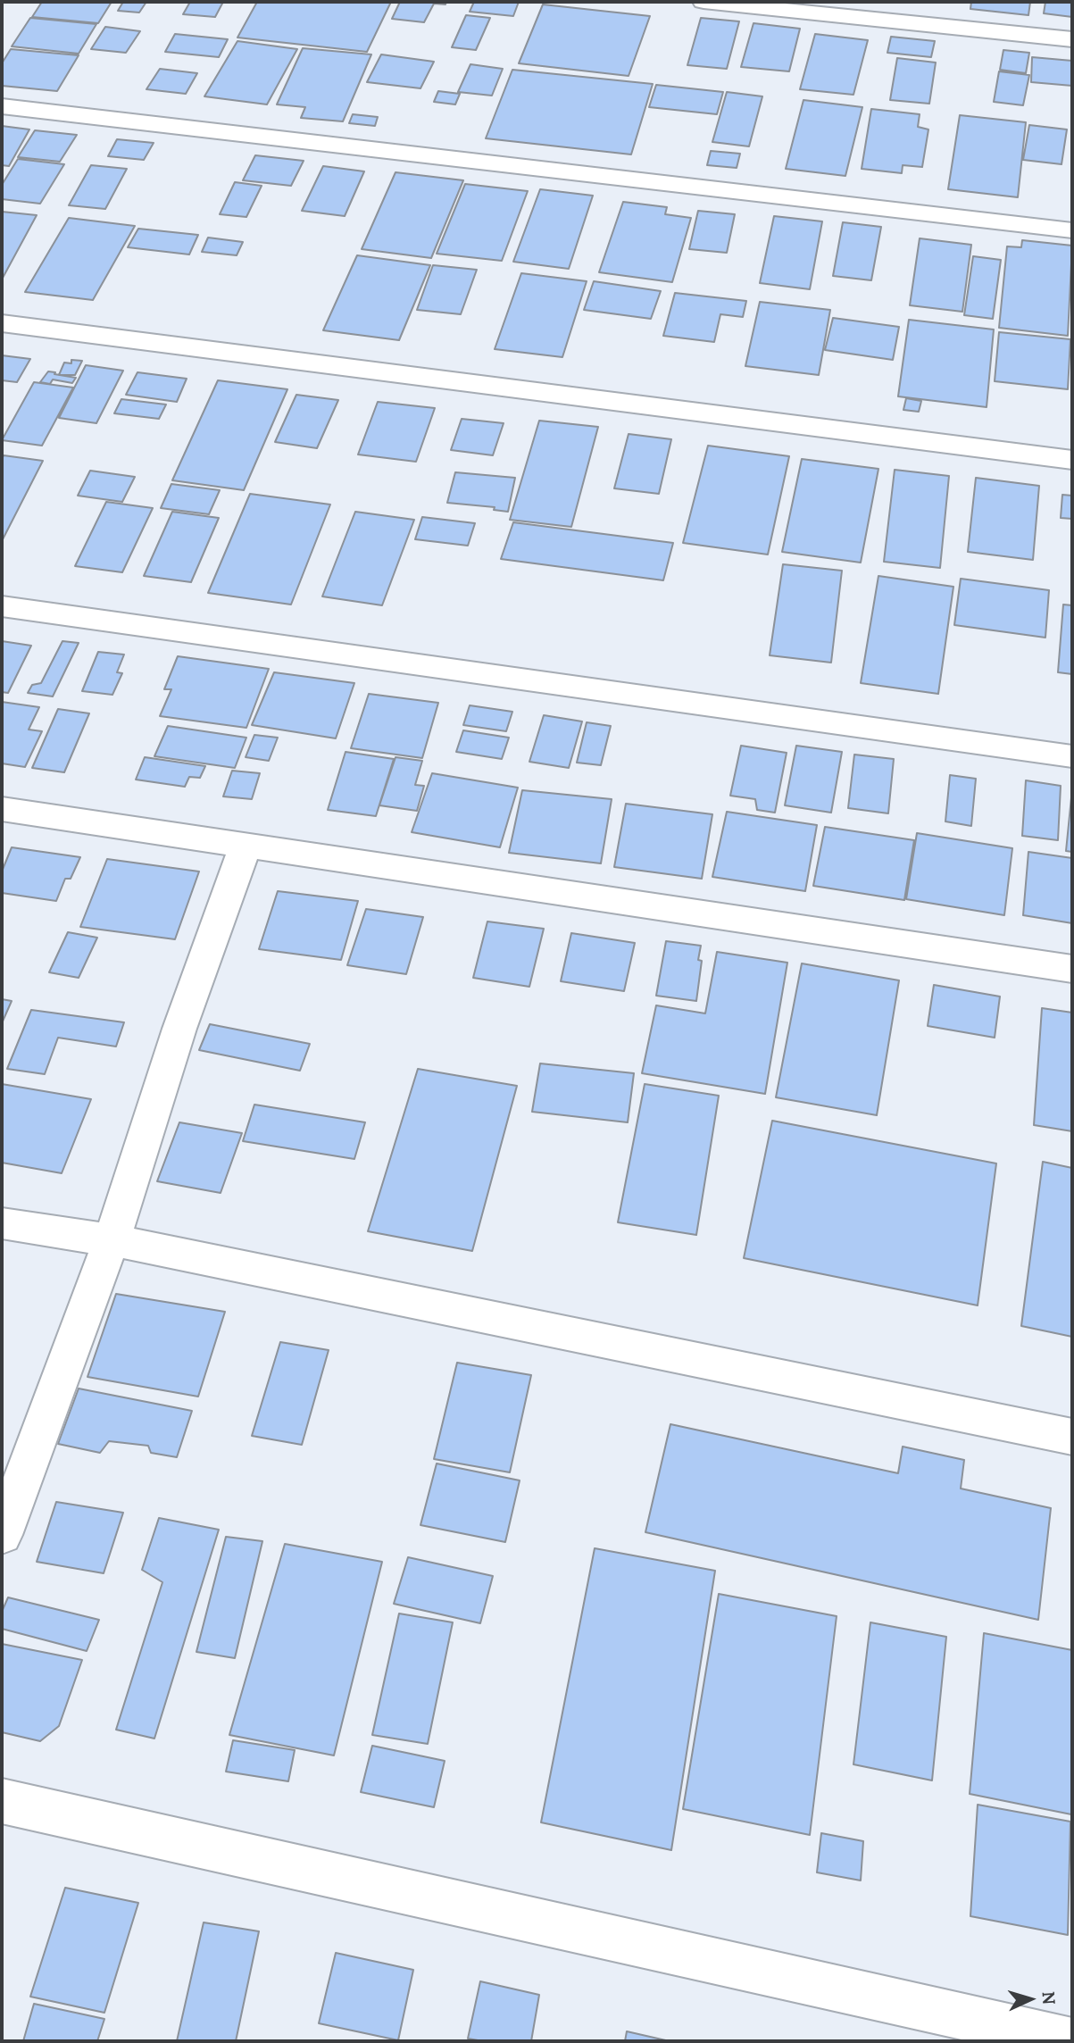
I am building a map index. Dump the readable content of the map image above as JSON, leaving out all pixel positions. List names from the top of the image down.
{
  "north": "right"
}
